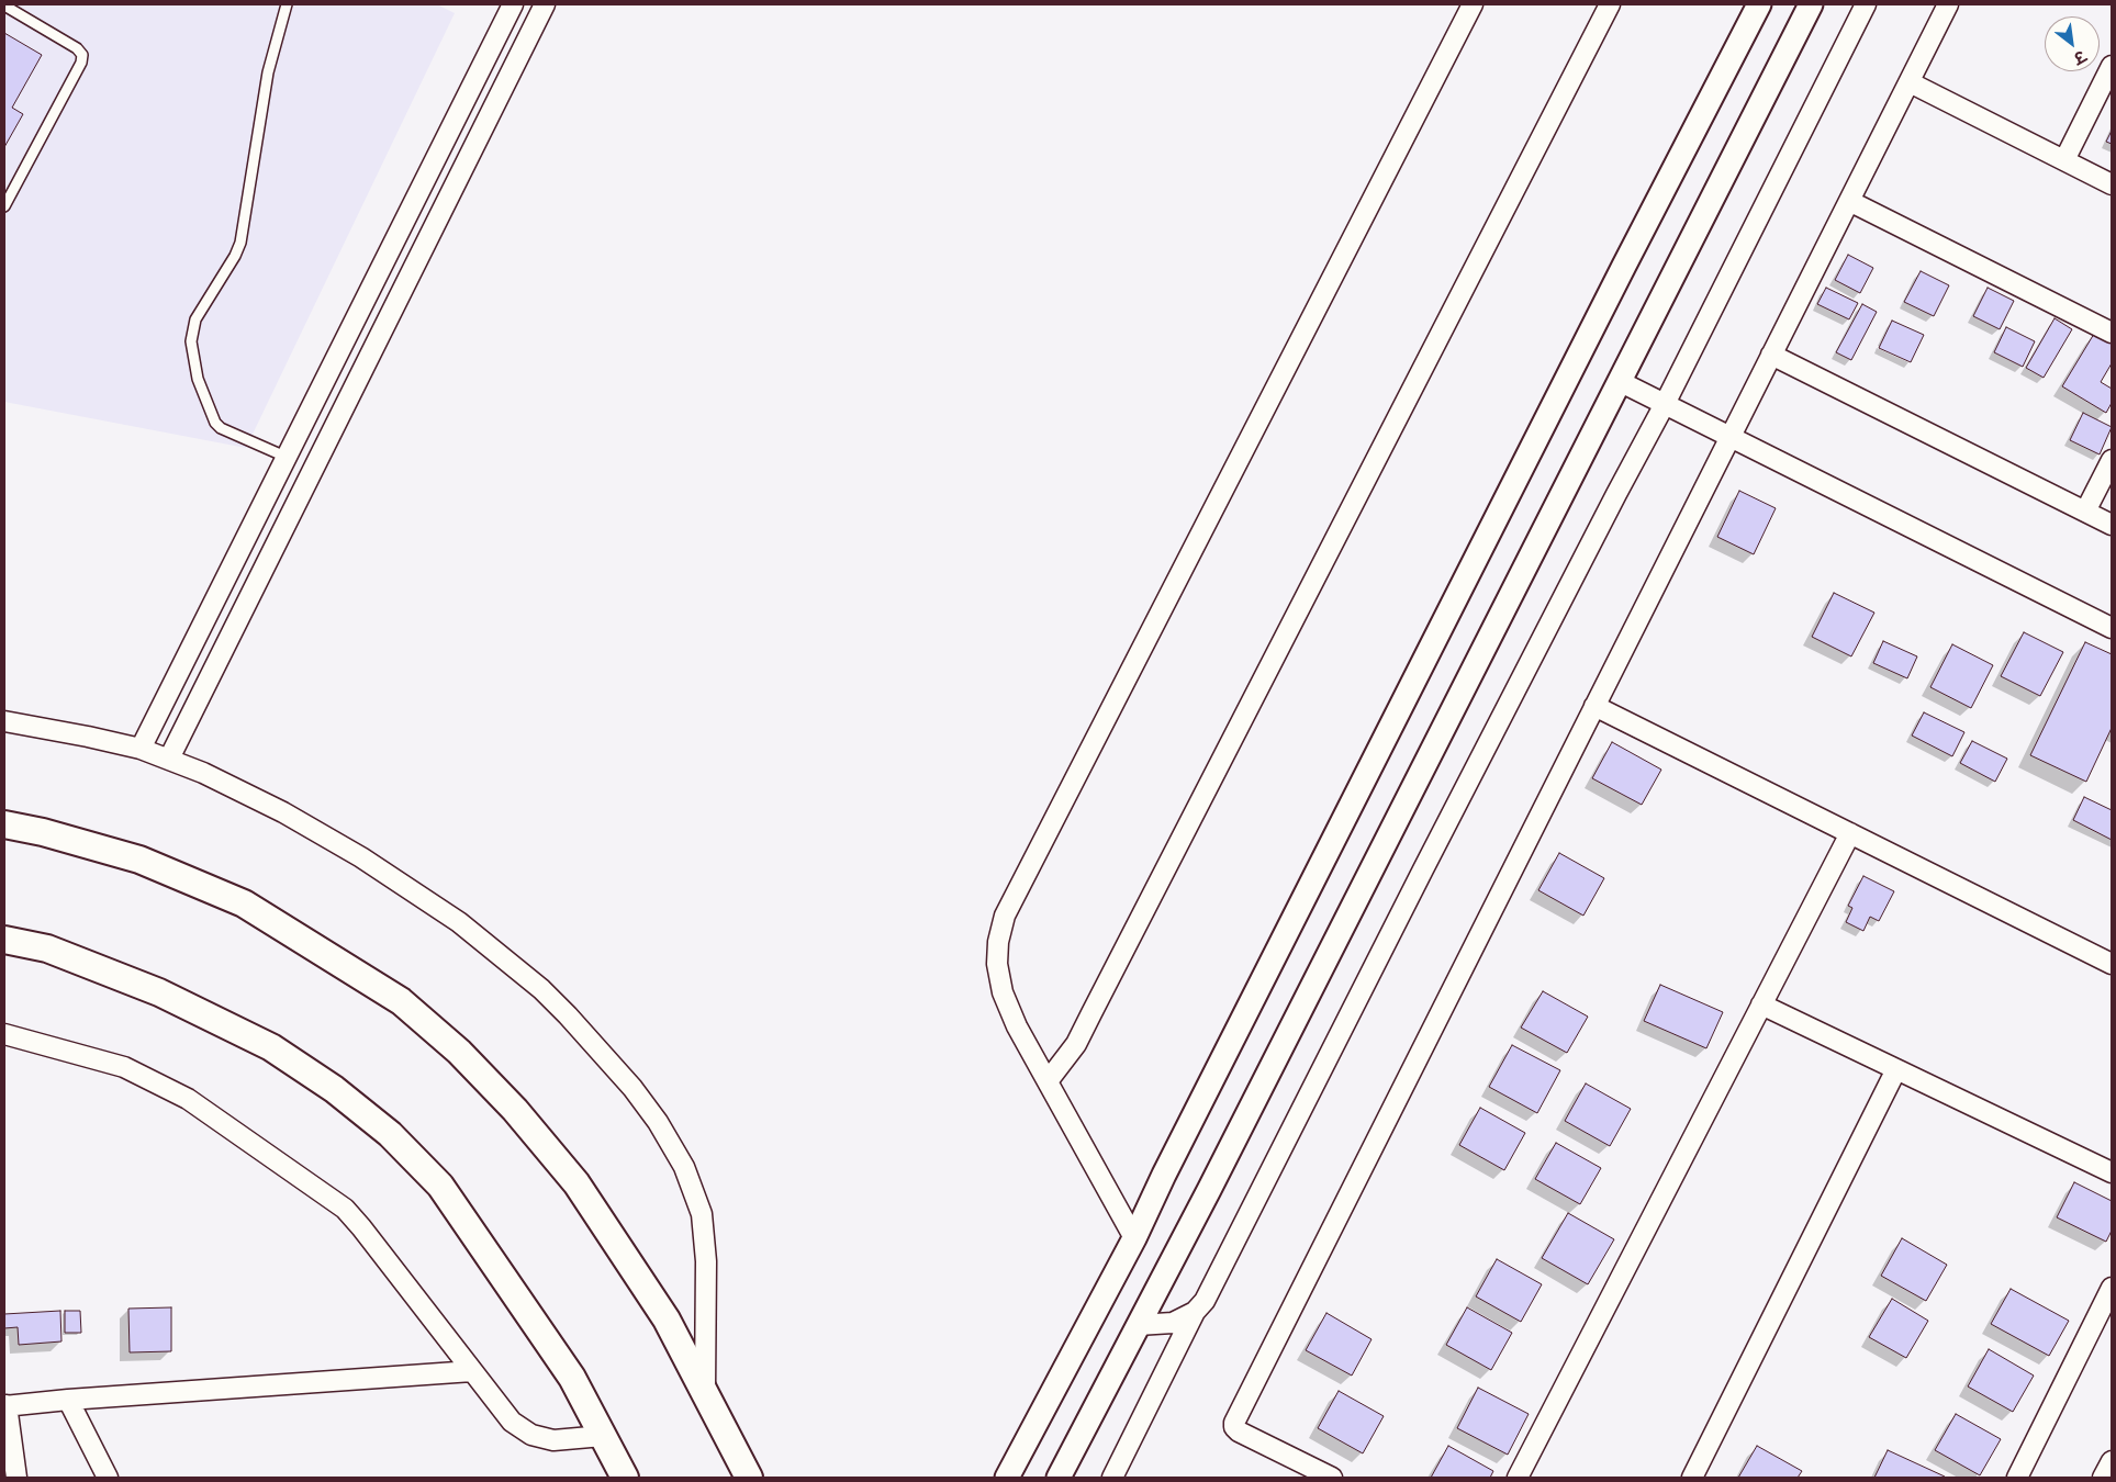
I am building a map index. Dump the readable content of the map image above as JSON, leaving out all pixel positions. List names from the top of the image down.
{
  "north": "bottom right"
}
